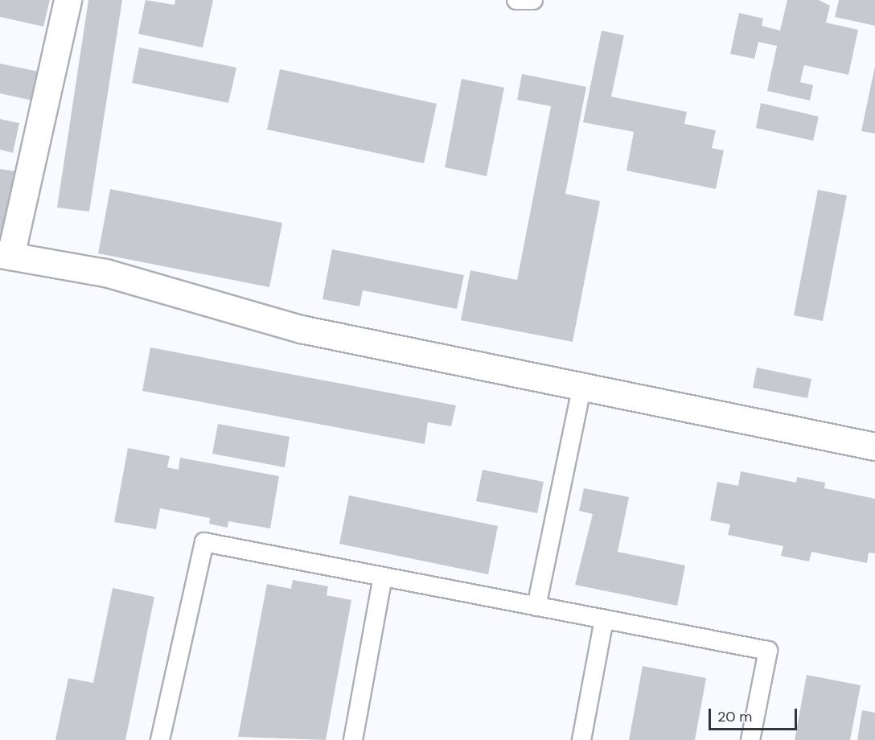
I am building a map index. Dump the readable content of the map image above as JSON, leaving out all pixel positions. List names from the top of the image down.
{
  "scale_bar": "20 m"
}
